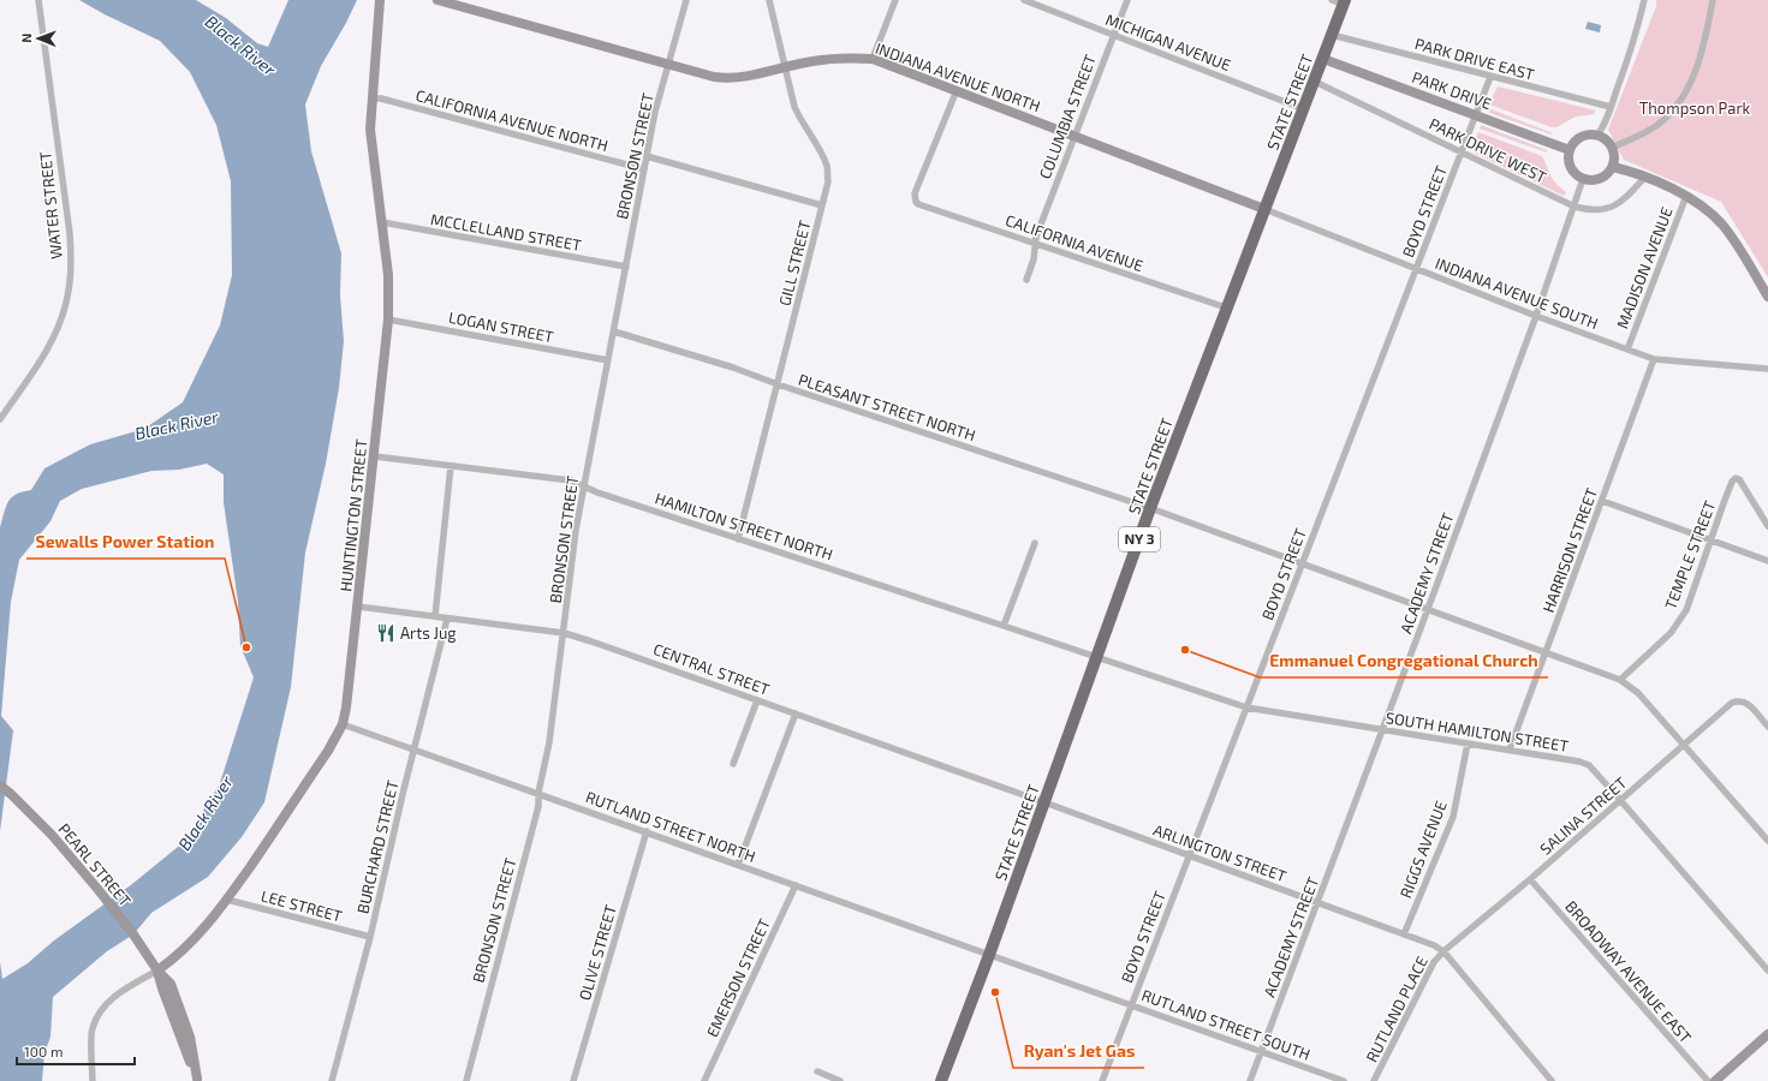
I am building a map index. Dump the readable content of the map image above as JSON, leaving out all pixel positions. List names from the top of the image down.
{
  "streets": {
    "highway": ["STATE STREET", "NY 3"],
    "street": [
      "MICHIGAN AVENUE",
      "PARK DRIVE EAST",
      "INDIANA AVENUE NORTH",
      "PARK DRIVE",
      "COLUMBIA STREET",
      "CALIFORNIA AVENUE NORTH",
      "PARK DRIVE WEST",
      "BRONSON STREET",
      "WATER STREET",
      "BOYD STREET",
      "MCCLELLAND STREET",
      "CALIFORNIA AVENUE",
      "GILL STREET",
      "MADISON AVENUE",
      "INDIANA AVENUE SOUTH",
      "LOGAN STREET",
      "PLEASANT STREET NORTH",
      "HUNTINGTON STREET",
      "HAMILTON STREET NORTH",
      "HARRISON STREET",
      "TEMPLE STREET",
      "ACADEMY STREET",
      "CENTRAL STREET",
      "SOUTH HAMILTON STREET",
      "SALINA STREET",
      "RUTLAND STREET NORTH",
      "BURCHARD STREET",
      "RIGGS AVENUE",
      "ARLINGTON STREET",
      "PEARL STREET",
      "LEE STREET",
      "OLIVE STREET",
      "BROADWAY AVENUE EAST",
      "EMERSON STREET",
      "RUTLAND PLACE",
      "RUTLAND STREET SOUTH"
    ]
  },
  "crossings": [
    ["MICHIGAN AVENUE", "STATE STREET"],
    ["MICHIGAN AVENUE", "COLUMBIA STREET"],
    ["PARK DRIVE EAST", "STATE STREET"],
    ["PARK DRIVE EAST", "BOYD STREET"],
    ["INDIANA AVENUE NORTH", "STATE STREET"],
    ["INDIANA AVENUE NORTH", "COLUMBIA STREET"],
    ["INDIANA AVENUE NORTH", "BRONSON STREET"],
    ["INDIANA AVENUE NORTH", "CALIFORNIA AVENUE"],
    ["INDIANA AVENUE NORTH", "GILL STREET"],
    ["INDIANA AVENUE NORTH", "INDIANA AVENUE SOUTH"],
    ["PARK DRIVE", "STATE STREET"],
    ["PARK DRIVE", "BOYD STREET"],
    ["PARK DRIVE", "ACADEMY STREET"],
    ["STATE STREET", "PARK DRIVE WEST"],
    ["STATE STREET", "CALIFORNIA AVENUE"],
    ["STATE STREET", "INDIANA AVENUE SOUTH"],
    ["STATE STREET", "PLEASANT STREET NORTH"],
    ["STATE STREET", "HAMILTON STREET NORTH"],
    ["STATE STREET", "CENTRAL STREET"],
    ["STATE STREET", "SOUTH HAMILTON STREET"],
    ["STATE STREET", "RUTLAND STREET NORTH"],
    ["STATE STREET", "ARLINGTON STREET"],
    ["STATE STREET", "RUTLAND STREET SOUTH"],
    ["COLUMBIA STREET", "CALIFORNIA AVENUE"],
    ["CALIFORNIA AVENUE NORTH", "BRONSON STREET"],
    ["CALIFORNIA AVENUE NORTH", "HUNTINGTON STREET"],
    ["PARK DRIVE WEST", "BOYD STREET"],
    ["PARK DRIVE WEST", "ACADEMY STREET"],
    ["BRONSON STREET", "MCCLELLAND STREET"],
    ["BRONSON STREET", "LOGAN STREET"],
    ["BRONSON STREET", "PLEASANT STREET NORTH"],
    ["BRONSON STREET", "HAMILTON STREET NORTH"],
    ["BRONSON STREET", "CENTRAL STREET"],
    ["BRONSON STREET", "RUTLAND STREET NORTH"],
    ["BOYD STREET", "INDIANA AVENUE SOUTH"],
    ["BOYD STREET", "PLEASANT STREET NORTH"],
    ["BOYD STREET", "SOUTH HAMILTON STREET"],
    ["BOYD STREET", "ARLINGTON STREET"],
    ["BOYD STREET", "RUTLAND STREET SOUTH"],
    ["MCCLELLAND STREET", "HUNTINGTON STREET"],
    ["GILL STREET", "PLEASANT STREET NORTH"],
    ["GILL STREET", "HAMILTON STREET NORTH"],
    ["MADISON AVENUE", "INDIANA AVENUE SOUTH"],
    ["INDIANA AVENUE SOUTH", "HARRISON STREET"],
    ["INDIANA AVENUE SOUTH", "ACADEMY STREET"],
    ["LOGAN STREET", "HUNTINGTON STREET"],
    ["PLEASANT STREET NORTH", "HARRISON STREET"],
    ["PLEASANT STREET NORTH", "TEMPLE STREET"],
    ["PLEASANT STREET NORTH", "ACADEMY STREET"],
    ["PLEASANT STREET NORTH", "SALINA STREET"],
    ["HUNTINGTON STREET", "HAMILTON STREET NORTH"],
    ["HUNTINGTON STREET", "CENTRAL STREET"],
    ["HUNTINGTON STREET", "RUTLAND STREET NORTH"],
    ["HUNTINGTON STREET", "PEARL STREET"],
    ["HUNTINGTON STREET", "LEE STREET"],
    ["HAMILTON STREET NORTH", "SOUTH HAMILTON STREET"],
    ["HARRISON STREET", "SOUTH HAMILTON STREET"],
    ["ACADEMY STREET", "SOUTH HAMILTON STREET"],
    ["ACADEMY STREET", "ARLINGTON STREET"],
    ["ACADEMY STREET", "RUTLAND STREET SOUTH"],
    ["CENTRAL STREET", "BURCHARD STREET"],
    ["CENTRAL STREET", "ARLINGTON STREET"],
    ["SOUTH HAMILTON STREET", "SALINA STREET"],
    ["SOUTH HAMILTON STREET", "RIGGS AVENUE"],
    ["SALINA STREET", "ARLINGTON STREET"],
    ["SALINA STREET", "BROADWAY AVENUE EAST"],
    ["SALINA STREET", "RUTLAND PLACE"],
    ["RUTLAND STREET NORTH", "BURCHARD STREET"],
    ["RUTLAND STREET NORTH", "OLIVE STREET"],
    ["RUTLAND STREET NORTH", "EMERSON STREET"],
    ["RUTLAND STREET NORTH", "RUTLAND STREET SOUTH"],
    ["BURCHARD STREET", "LEE STREET"],
    ["RIGGS AVENUE", "ARLINGTON STREET"],
    ["ARLINGTON STREET", "RUTLAND PLACE"]
  ],
  "water": ["Black River"],
  "parks": ["Thompson Park"],
  "places": {
    "restaurant": ["Arts Jug"],
    "other": ["Sewalls Power Station", "Emmanuel Congregational Church", "Ryan's Jet Gas"]
  },
  "scale_bar": "100 m",
  "north": "left"
}
